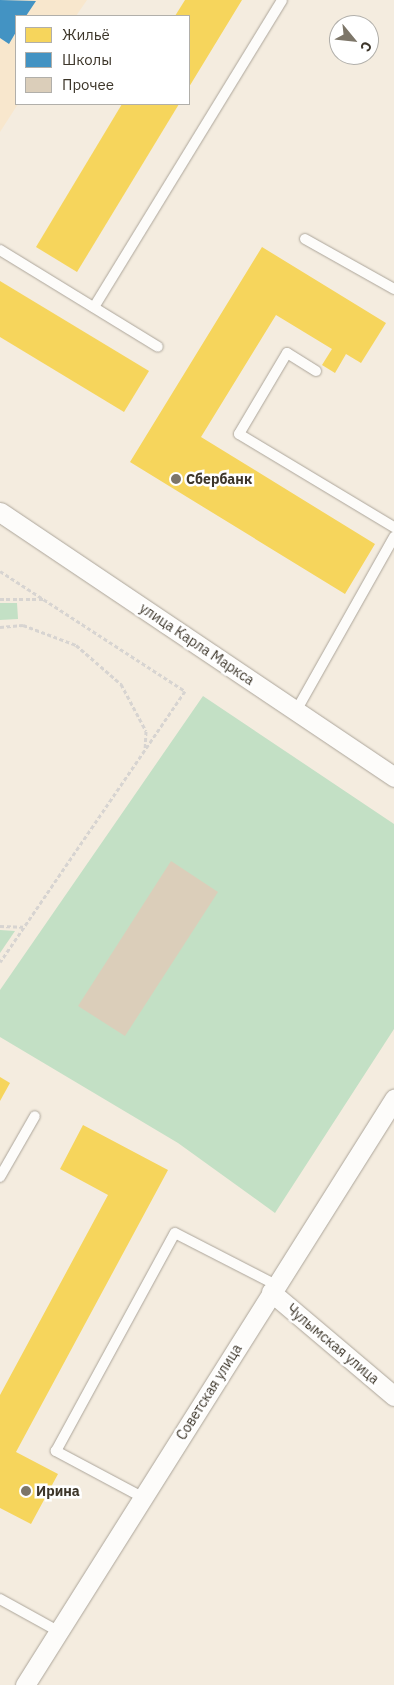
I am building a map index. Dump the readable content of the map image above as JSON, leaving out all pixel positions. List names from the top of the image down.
{
  "streets": {
    "street": ["улица Карла Маркса", "Чулымская улица", "Советская улица"]
  },
  "crossings": [
    ["Чулымская улица", "Советская улица"]
  ],
  "places": ["Сбербанк", "Ирина"],
  "legend": ["Жильё", "Школы", "Прочее"],
  "north": "bottom right"
}
